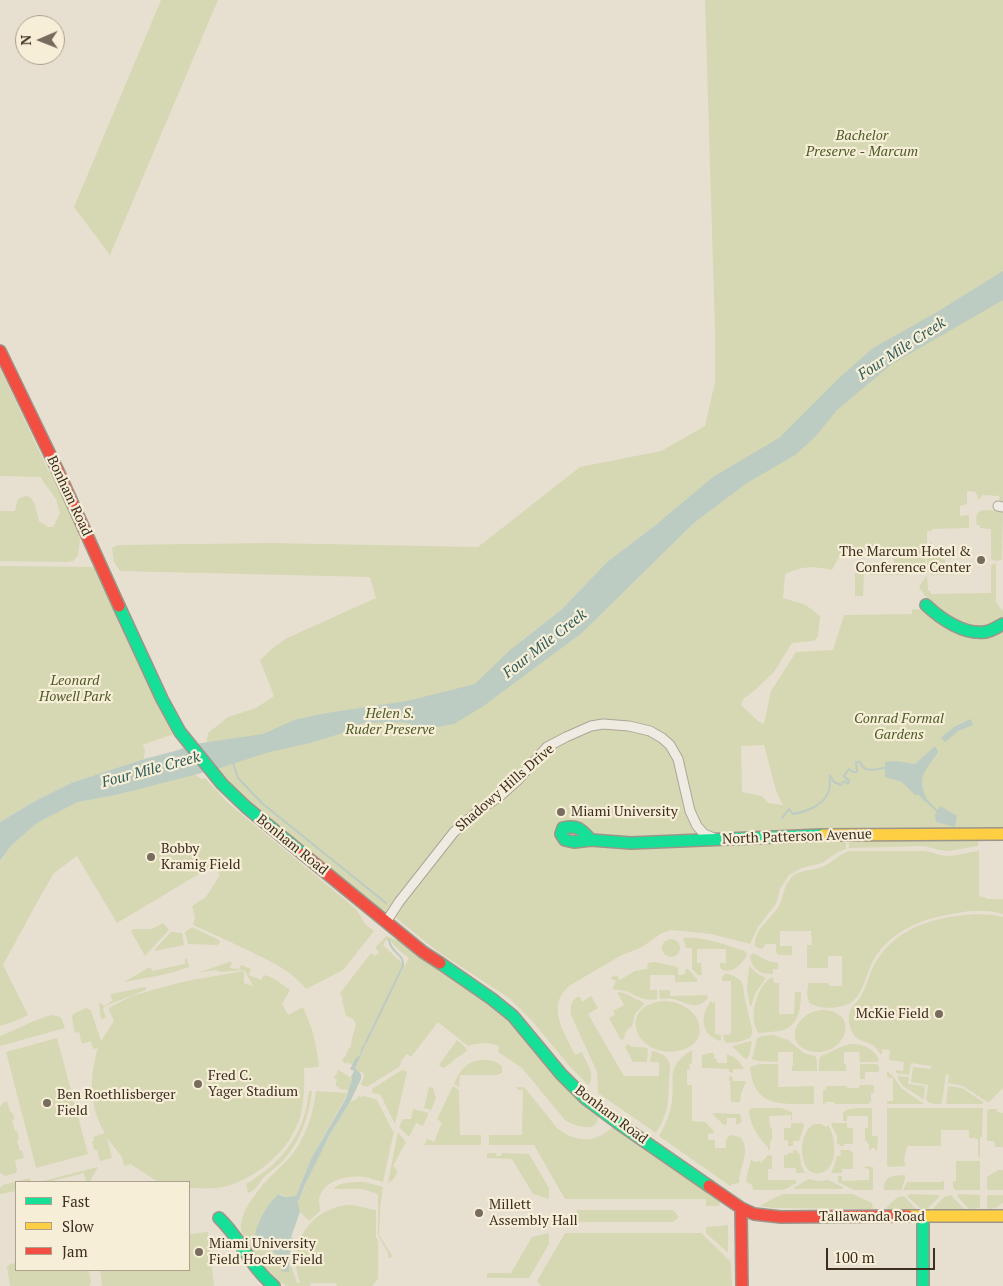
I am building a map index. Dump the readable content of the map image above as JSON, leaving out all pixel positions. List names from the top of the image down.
{
  "streets": {
    "street": [
      "Bonham Road",
      "Shadowy Hills Drive",
      "North Patterson Avenue",
      "Tallawanda Road"
    ]
  },
  "crossings": [
    ["Bonham Road", "Shadowy Hills Drive"],
    ["Bonham Road", "Tallawanda Road"],
    ["Shadowy Hills Drive", "North Patterson Avenue"]
  ],
  "water": ["Four Mile Creek"],
  "parks": [
    "Bachelor Preserve - Marcum",
    "Leonard Howell Park",
    "Helen S. Ruder Preserve",
    "Conrad Formal Gardens"
  ],
  "places": [
    "The Marcum Hotel & Conference Center",
    "Miami University",
    "Bobby Kramig Field",
    "McKie Field",
    "Fred C. Yager Stadium",
    "Ben Roethlisberger Field",
    "Millett Assembly Hall",
    "Miami University Field Hockey Field"
  ],
  "legend": ["Fast", "Slow", "Jam"],
  "scale_bar": "100 m",
  "north": "left"
}
